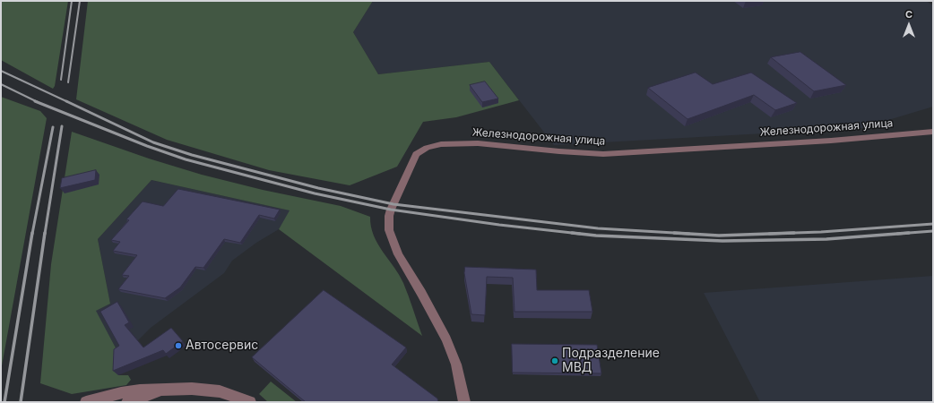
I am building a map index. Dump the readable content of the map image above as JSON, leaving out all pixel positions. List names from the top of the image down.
{
  "streets": {
    "street": ["Железнодорожная улица"]
  },
  "places": ["Автосервис", "Подразделение МВД"],
  "north": "top"
}
